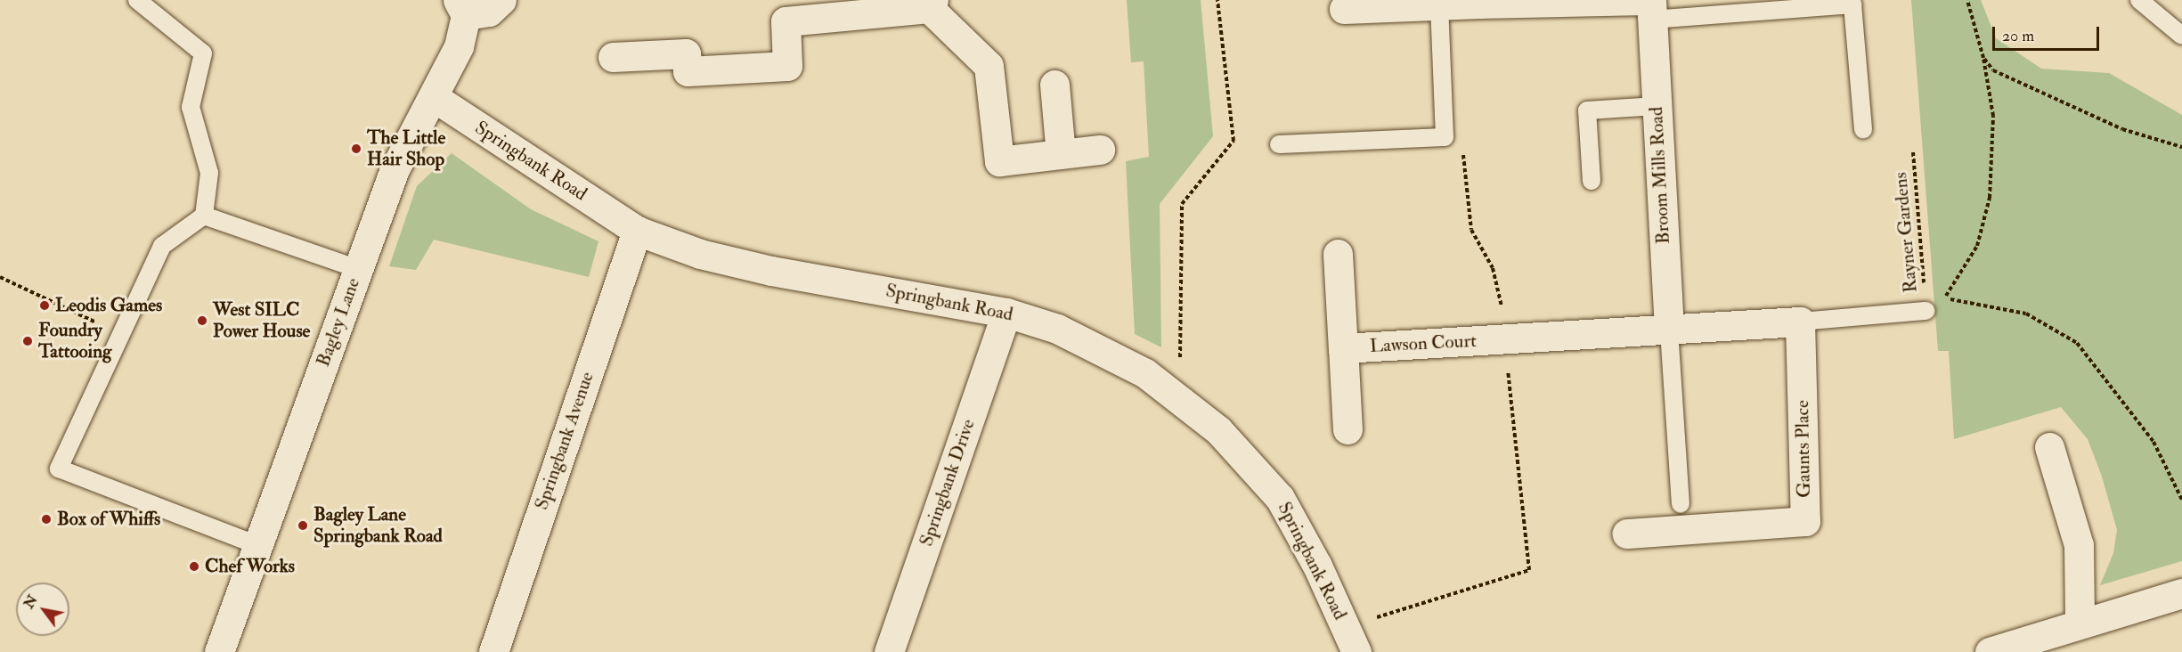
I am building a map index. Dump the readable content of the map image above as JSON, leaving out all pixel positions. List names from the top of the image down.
{
  "streets": {
    "street": [
      "Springbank Road",
      "Broom Mills Road",
      "Bagley Lane",
      "Lawson Court",
      "Springbank Avenue",
      "Gaunts Place",
      "Springbank Drive"
    ],
    "path": ["Rayner Gardens"]
  },
  "crossings": [
    ["Springbank Road", "Bagley Lane"],
    ["Springbank Road", "Springbank Avenue"],
    ["Springbank Road", "Springbank Drive"]
  ],
  "places": [
    "The Little Hair Shop",
    "Leodis Games",
    "West SILC Power House",
    "Foundry Tattooing",
    "Box of Whiffs",
    "Bagley Lane Springbank Road",
    "Chef Works"
  ],
  "scale_bar": "20 m",
  "north": "top left"
}
